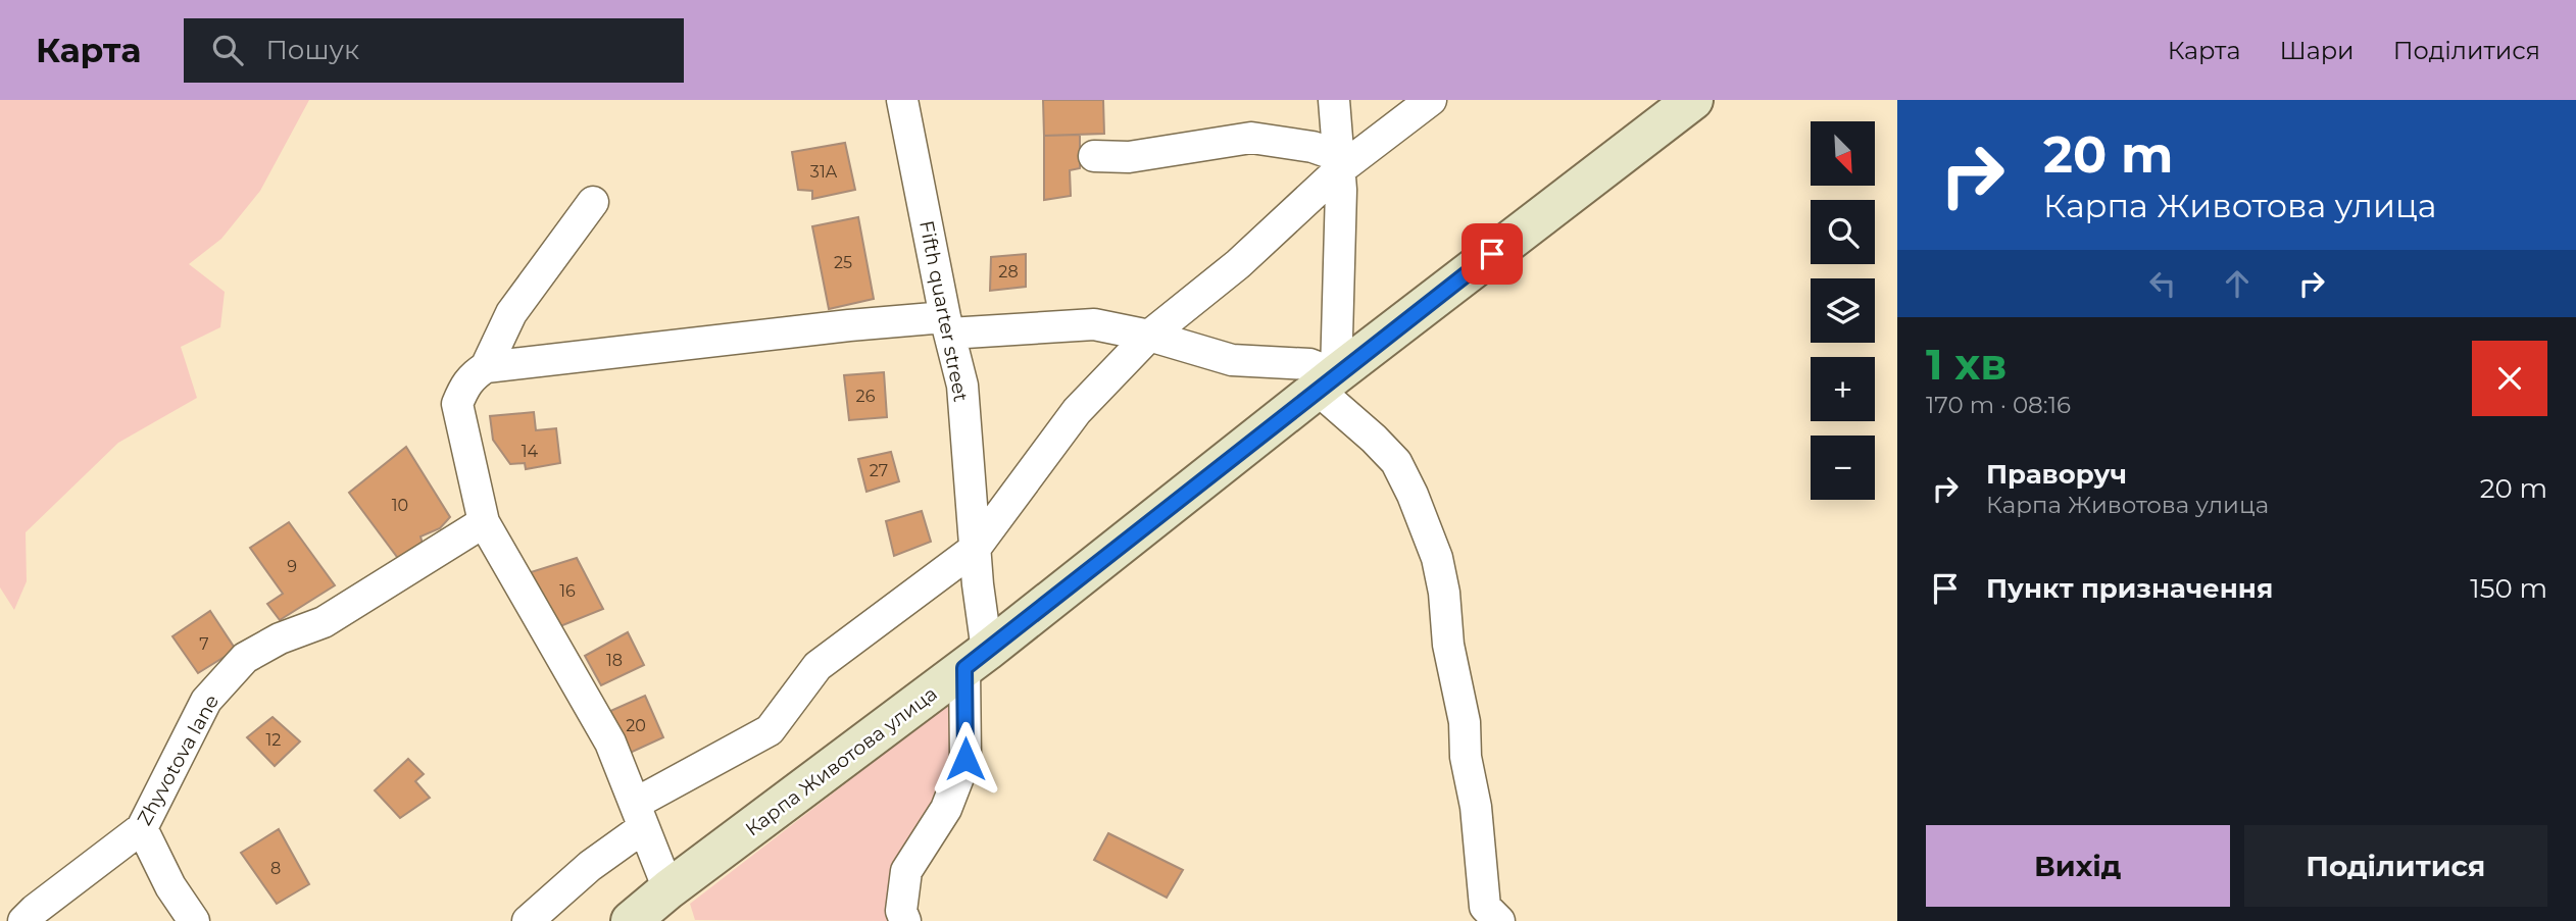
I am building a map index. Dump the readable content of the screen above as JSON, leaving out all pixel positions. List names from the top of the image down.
{
  "streets": {
    "main road": ["Карпа Животова улица"],
    "street": ["Fifth quarter street", "Zhyvotova lane"]
  },
  "crossings": [
    ["Fifth quarter street", "Карпа Животова улица"]
  ],
  "house_numbers": [
    "31A",
    "25",
    "28",
    "26",
    "14",
    "27",
    "10",
    "9",
    "16",
    "7",
    "18",
    "20",
    "12",
    "8"
  ],
  "north": "bottom right",
  "page": {
    "header": "Карта",
    "search": "Пошук",
    "nav": ["Карта", "Шари", "Поділитися"],
    "turn": ["20 m", "Карпа Животова улица"],
    "map_buttons": ["+", "−"],
    "heading": ["1 хв", "170 m · 08:16"],
    "list": [
      {
        "name": "Праворуч",
        "note": "Карпа Животова улица",
        "value": "20 m"
      },
      {
        "name": "Пункт призначення",
        "value": "150 m"
      }
    ],
    "buttons": ["Вихід", "Поділитися"]
  }
}
